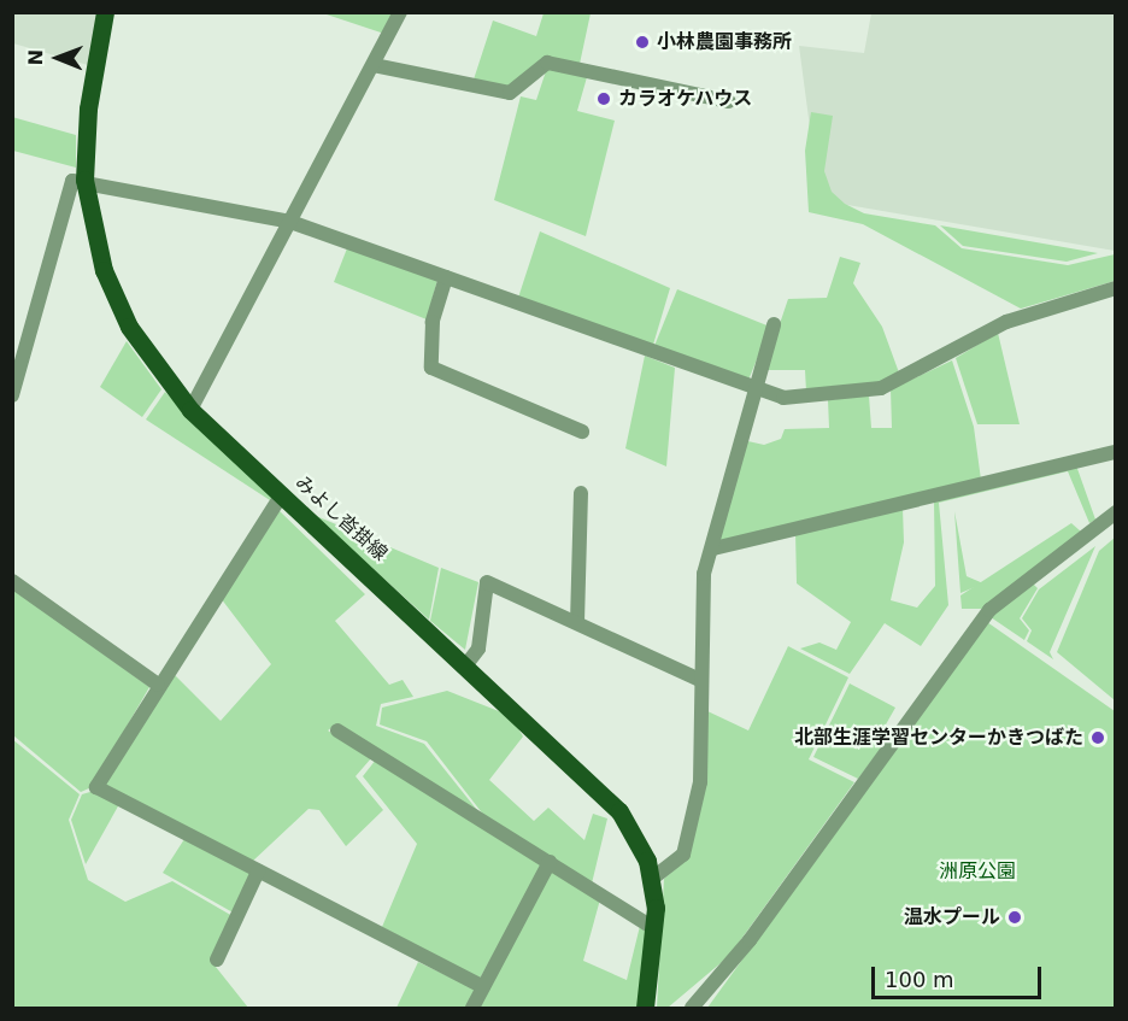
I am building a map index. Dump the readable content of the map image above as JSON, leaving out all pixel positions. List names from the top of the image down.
{
  "streets": {
    "main road": ["みよし沓掛線"]
  },
  "parks": ["洲原公園"],
  "places": [
    "小林農園事務所",
    "カラオケハウス",
    "北部生涯学習センターかきつばた",
    "温水プール"
  ],
  "scale_bar": "100 m",
  "north": "left"
}
